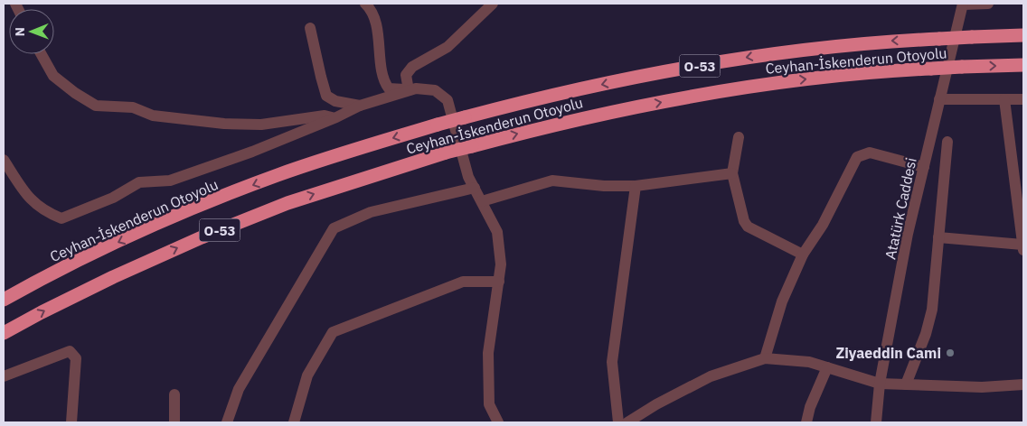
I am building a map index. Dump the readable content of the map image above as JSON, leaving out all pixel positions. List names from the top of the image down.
{
  "streets": {
    "highway": ["Ceyhan-İskenderun Otoyolu", "O-53"],
    "street": ["Atatürk Caddesi"]
  },
  "places": ["Ziyaeddin Cami"],
  "north": "left"
}
